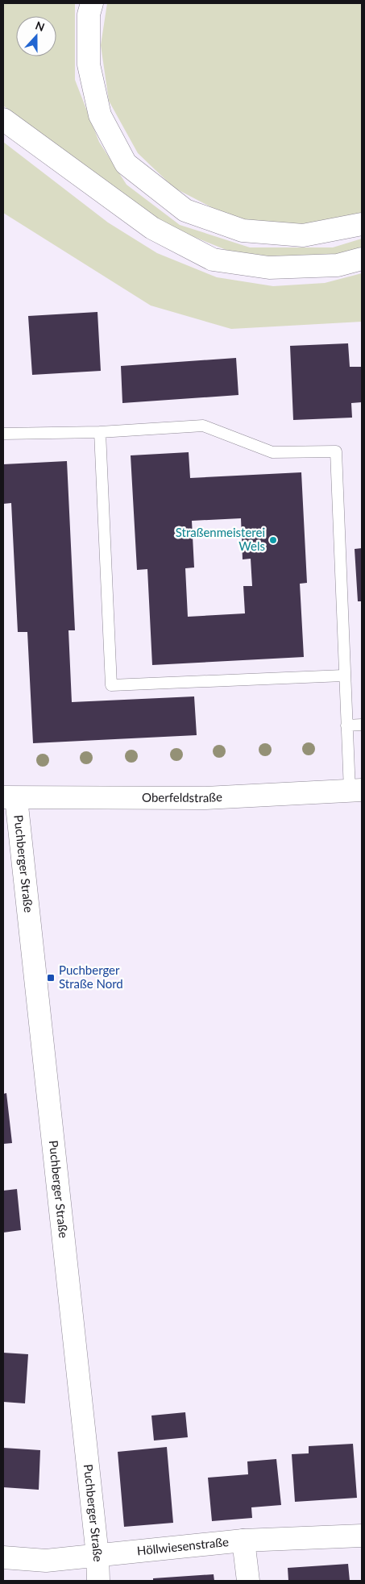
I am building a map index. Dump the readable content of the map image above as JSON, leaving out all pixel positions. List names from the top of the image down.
{
  "streets": {
    "main road": ["Oberfeldstraße", "Puchberger Straße", "Höllwiesenstraße"]
  },
  "crossings": [
    ["Oberfeldstraße", "Puchberger Straße"],
    ["Puchberger Straße", "Höllwiesenstraße"]
  ],
  "places": {
    "other": ["Straßenmeisterei Wels"],
    "transit": ["Puchberger Straße Nord"]
  },
  "north": "top"
}
